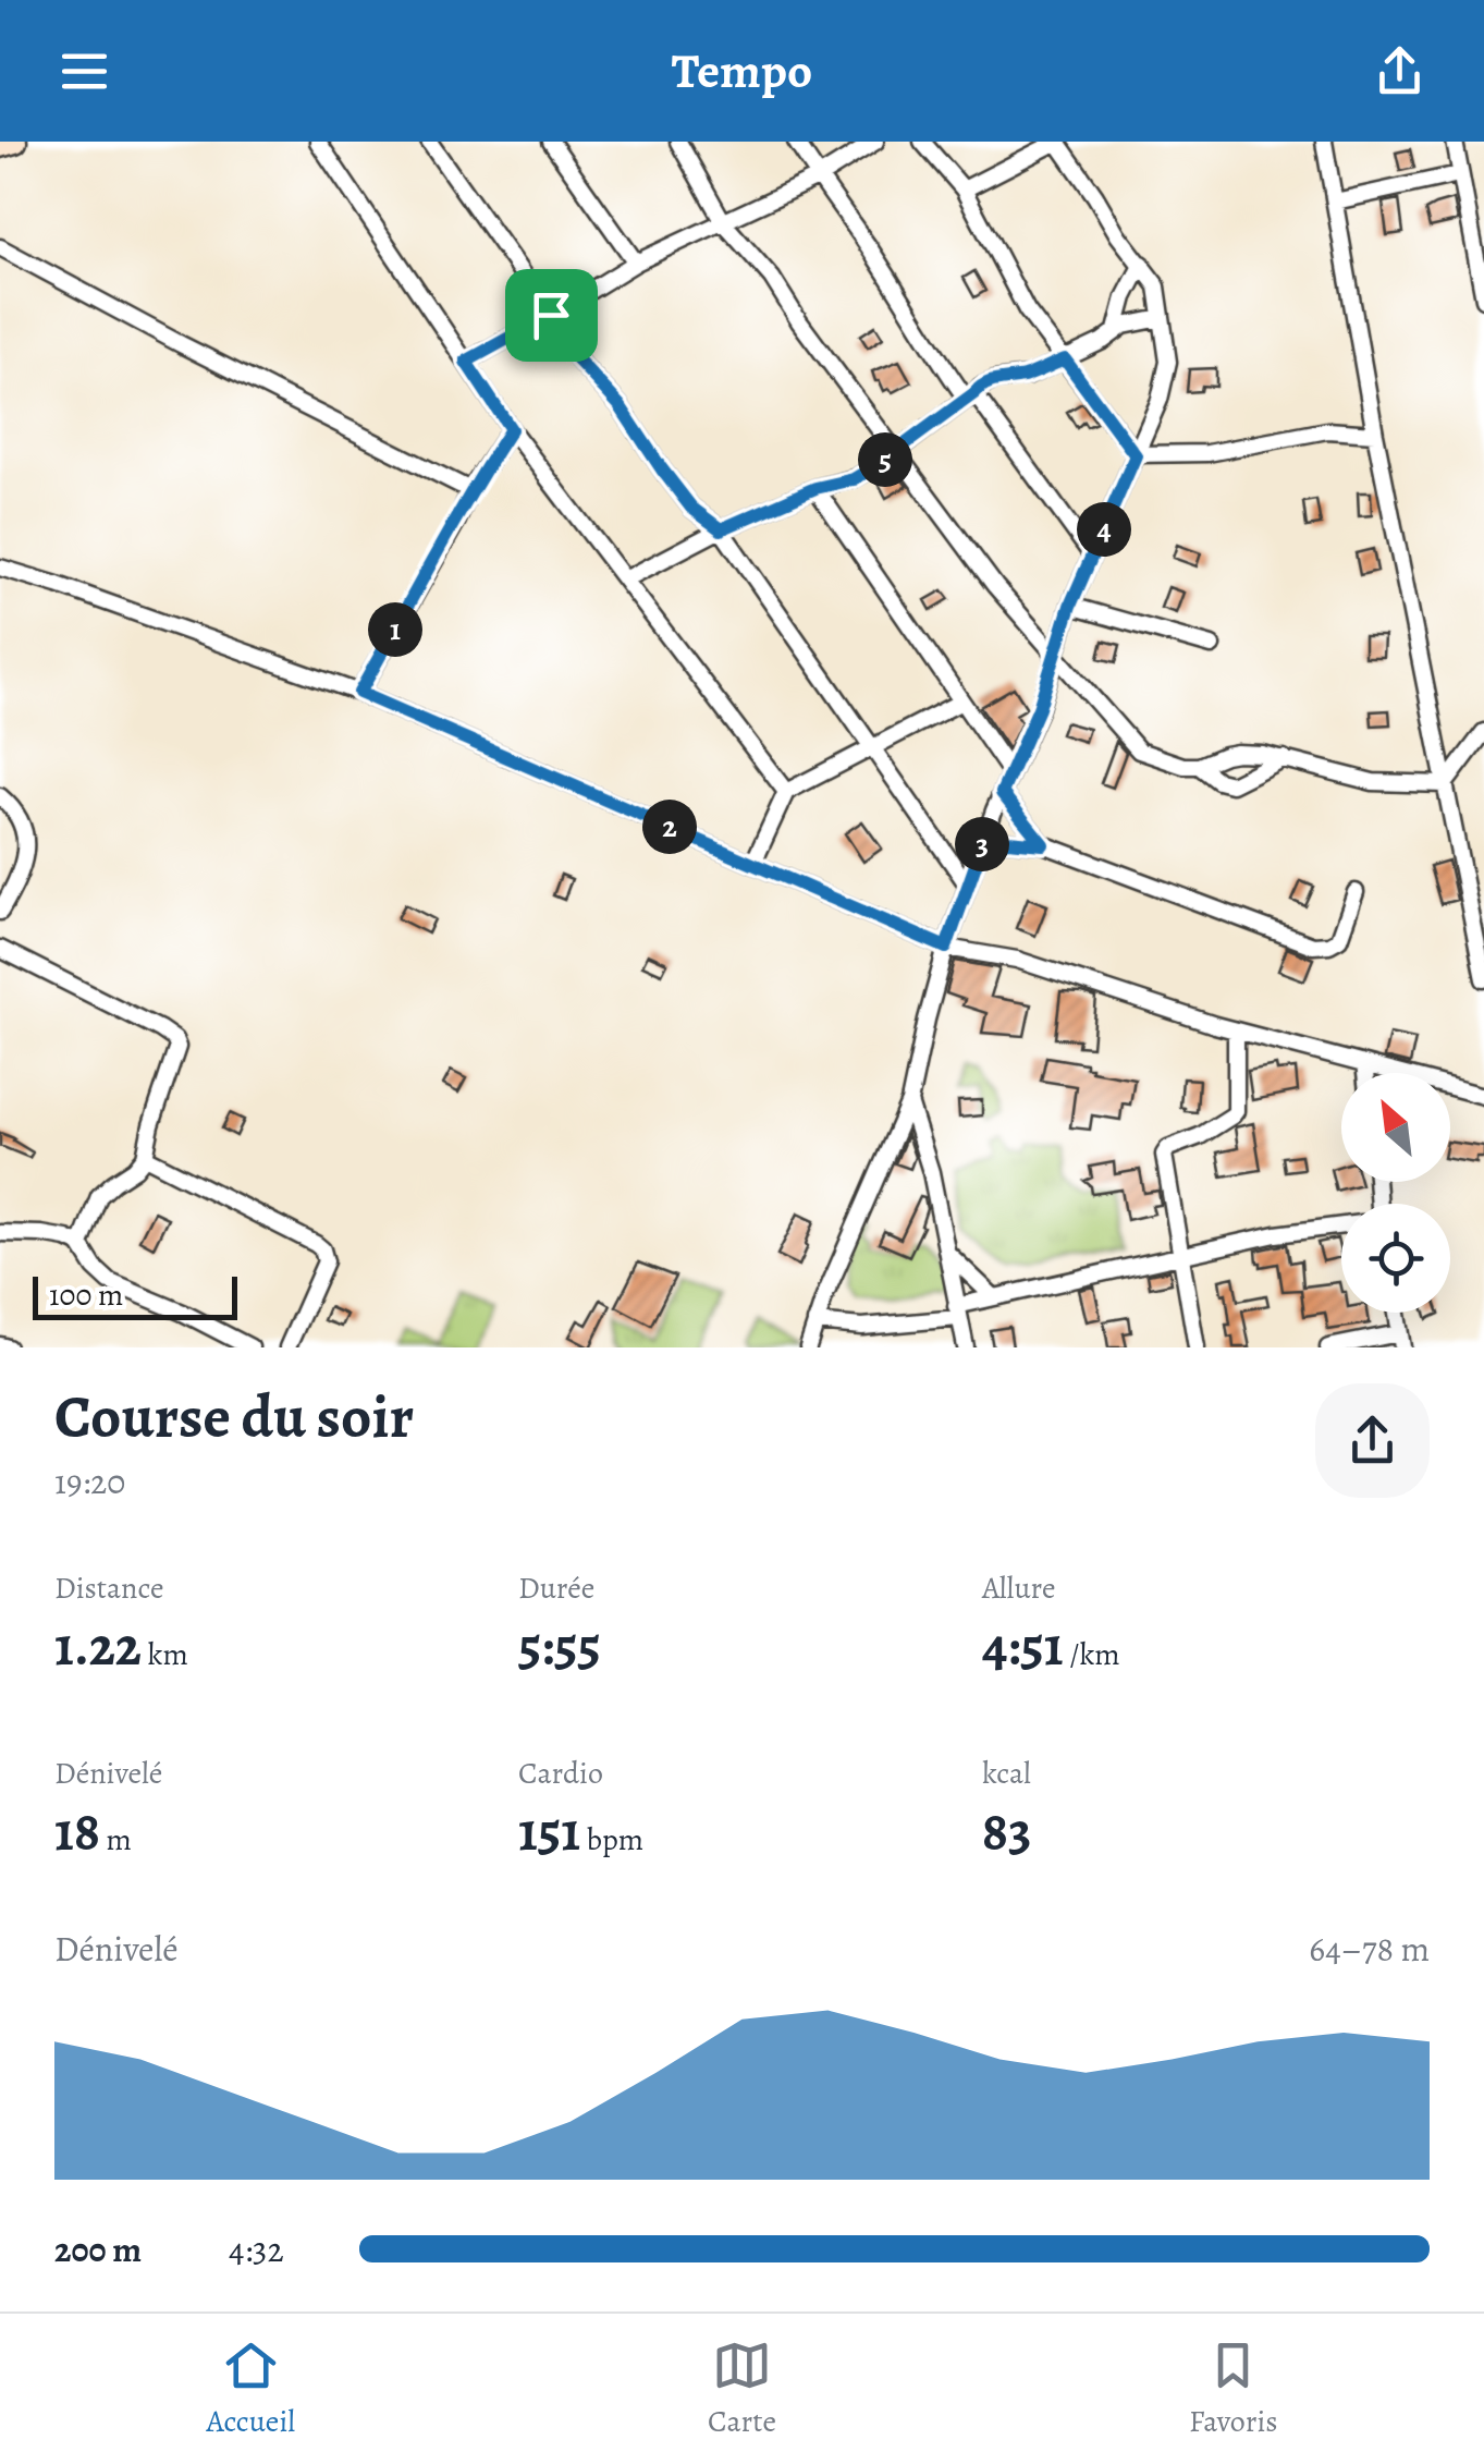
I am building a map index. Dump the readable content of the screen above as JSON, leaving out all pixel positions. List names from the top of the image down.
{
  "scale_bar": "100 m",
  "north": "top left",
  "page": {
    "header": "Tempo",
    "pins": [
      "5",
      "4",
      "1",
      "2",
      "3"
    ],
    "scale": "100 m",
    "heading": ["Course du soir", "19:20"],
    "stats": [
      ["Distance", "1.22 km"],
      ["Durée", "5:55"],
      ["Allure", "4:51 /km"],
      ["Dénivelé", "18 m"],
      ["Cardio", "151 bpm"],
      ["kcal", "83"]
    ],
    "chart": ["Dénivelé", "64–78 m"],
    "list": [
      {
        "name": "200 m",
        "note": "4:32"
      }
    ],
    "tabs": ["Accueil", "Carte", "Favoris"]
  }
}
